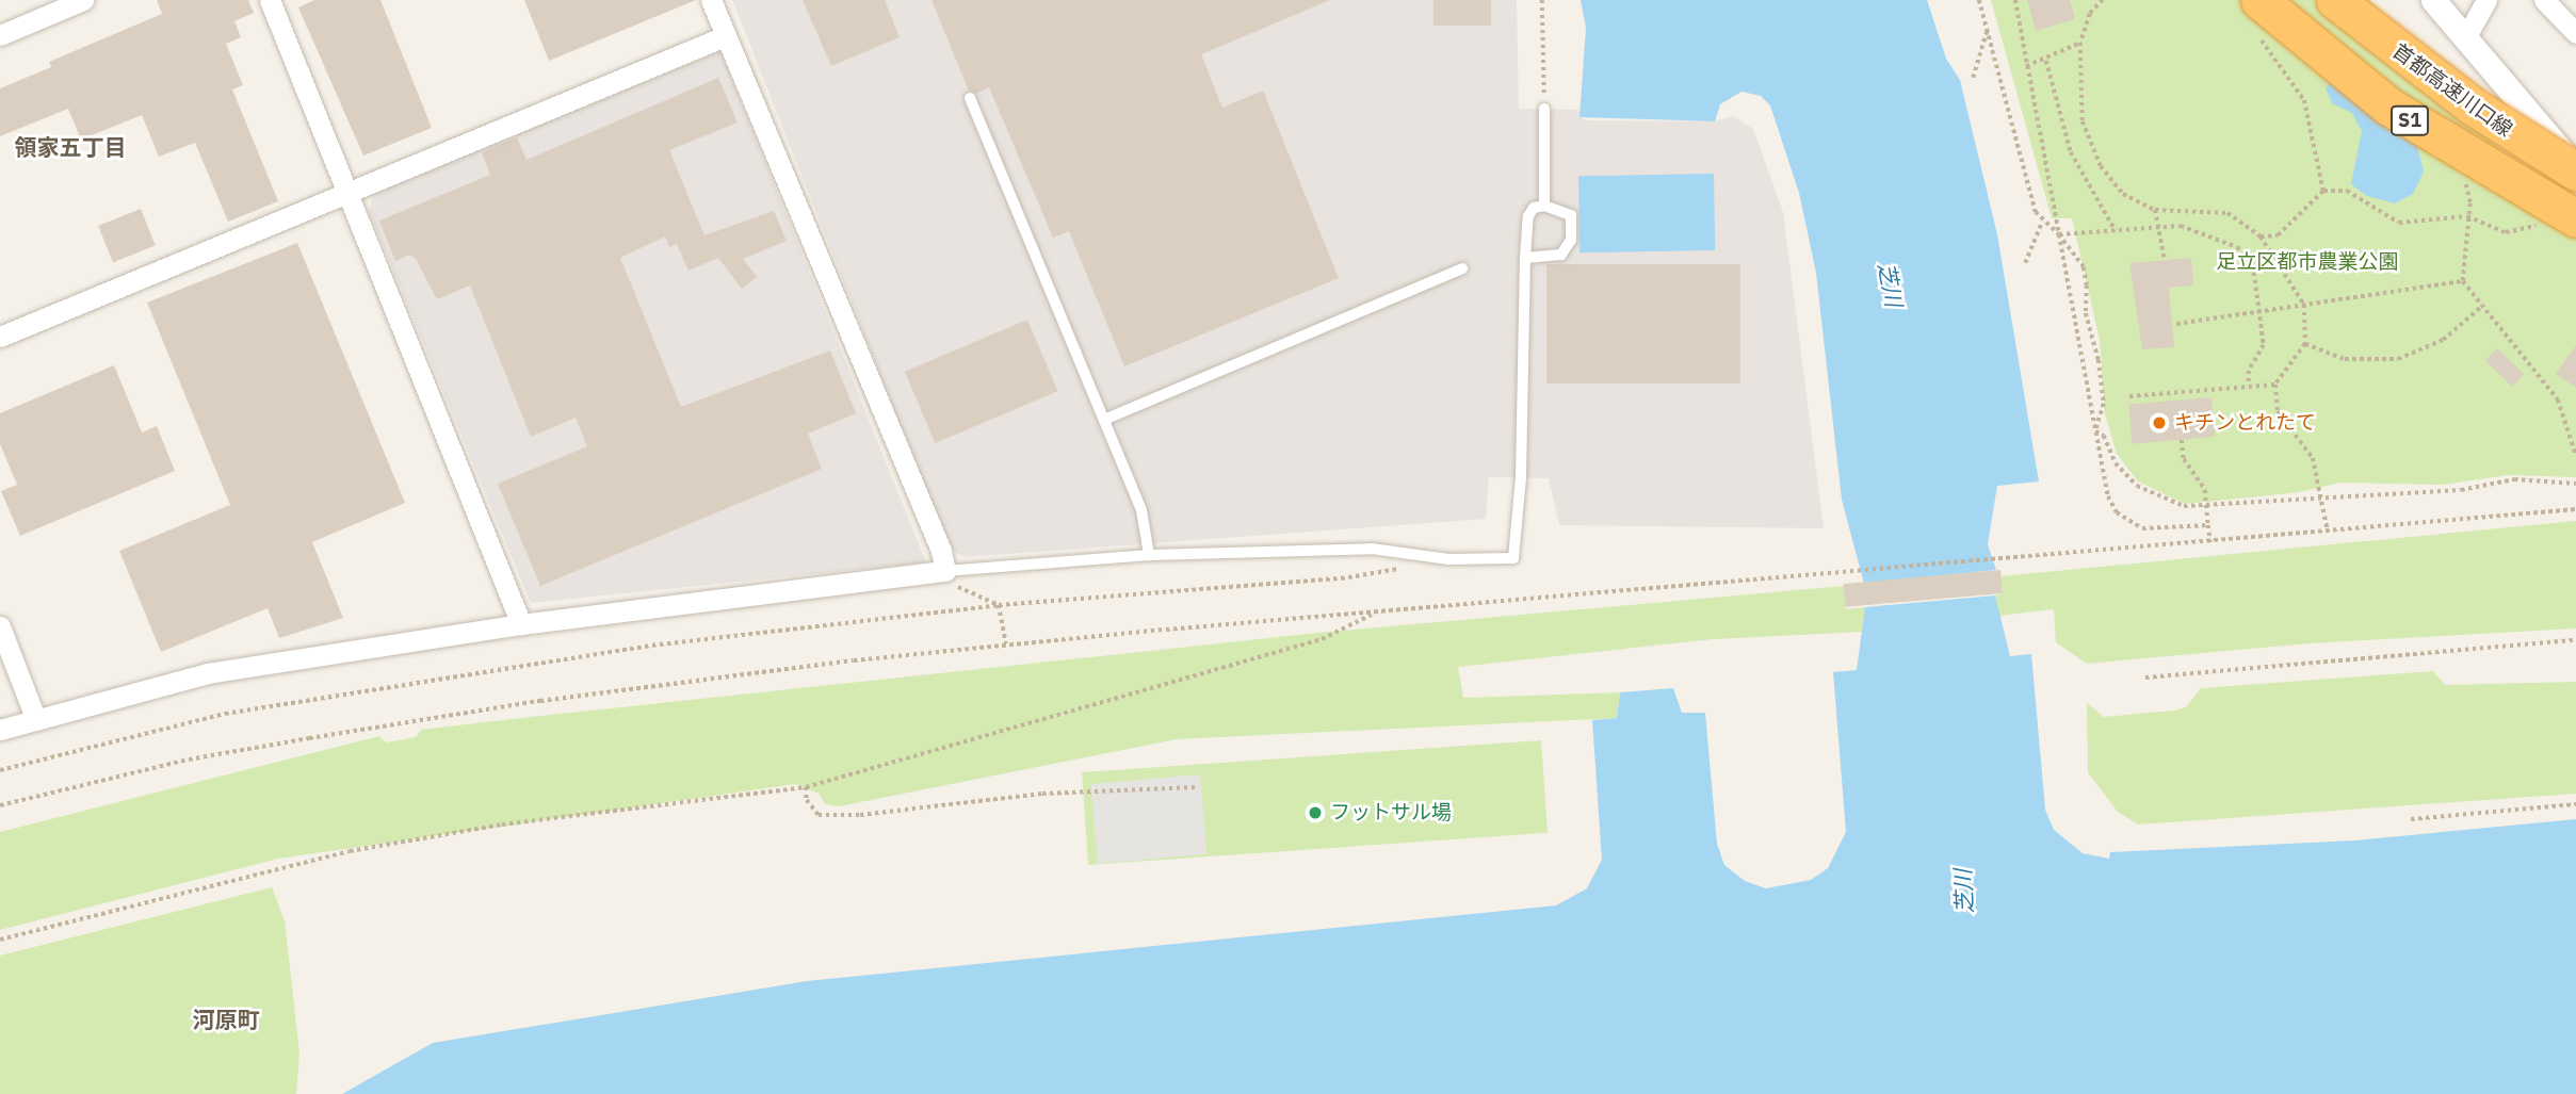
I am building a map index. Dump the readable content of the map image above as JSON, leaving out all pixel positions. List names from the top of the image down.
{
  "streets": {
    "highway": ["首都高速川口線", "S1"]
  },
  "districts": ["領家五丁目", "河原町"],
  "water": ["芝川"],
  "parks": ["足立区都市農業公園"],
  "places": ["キチンとれたて", "フットサル場"]
}
